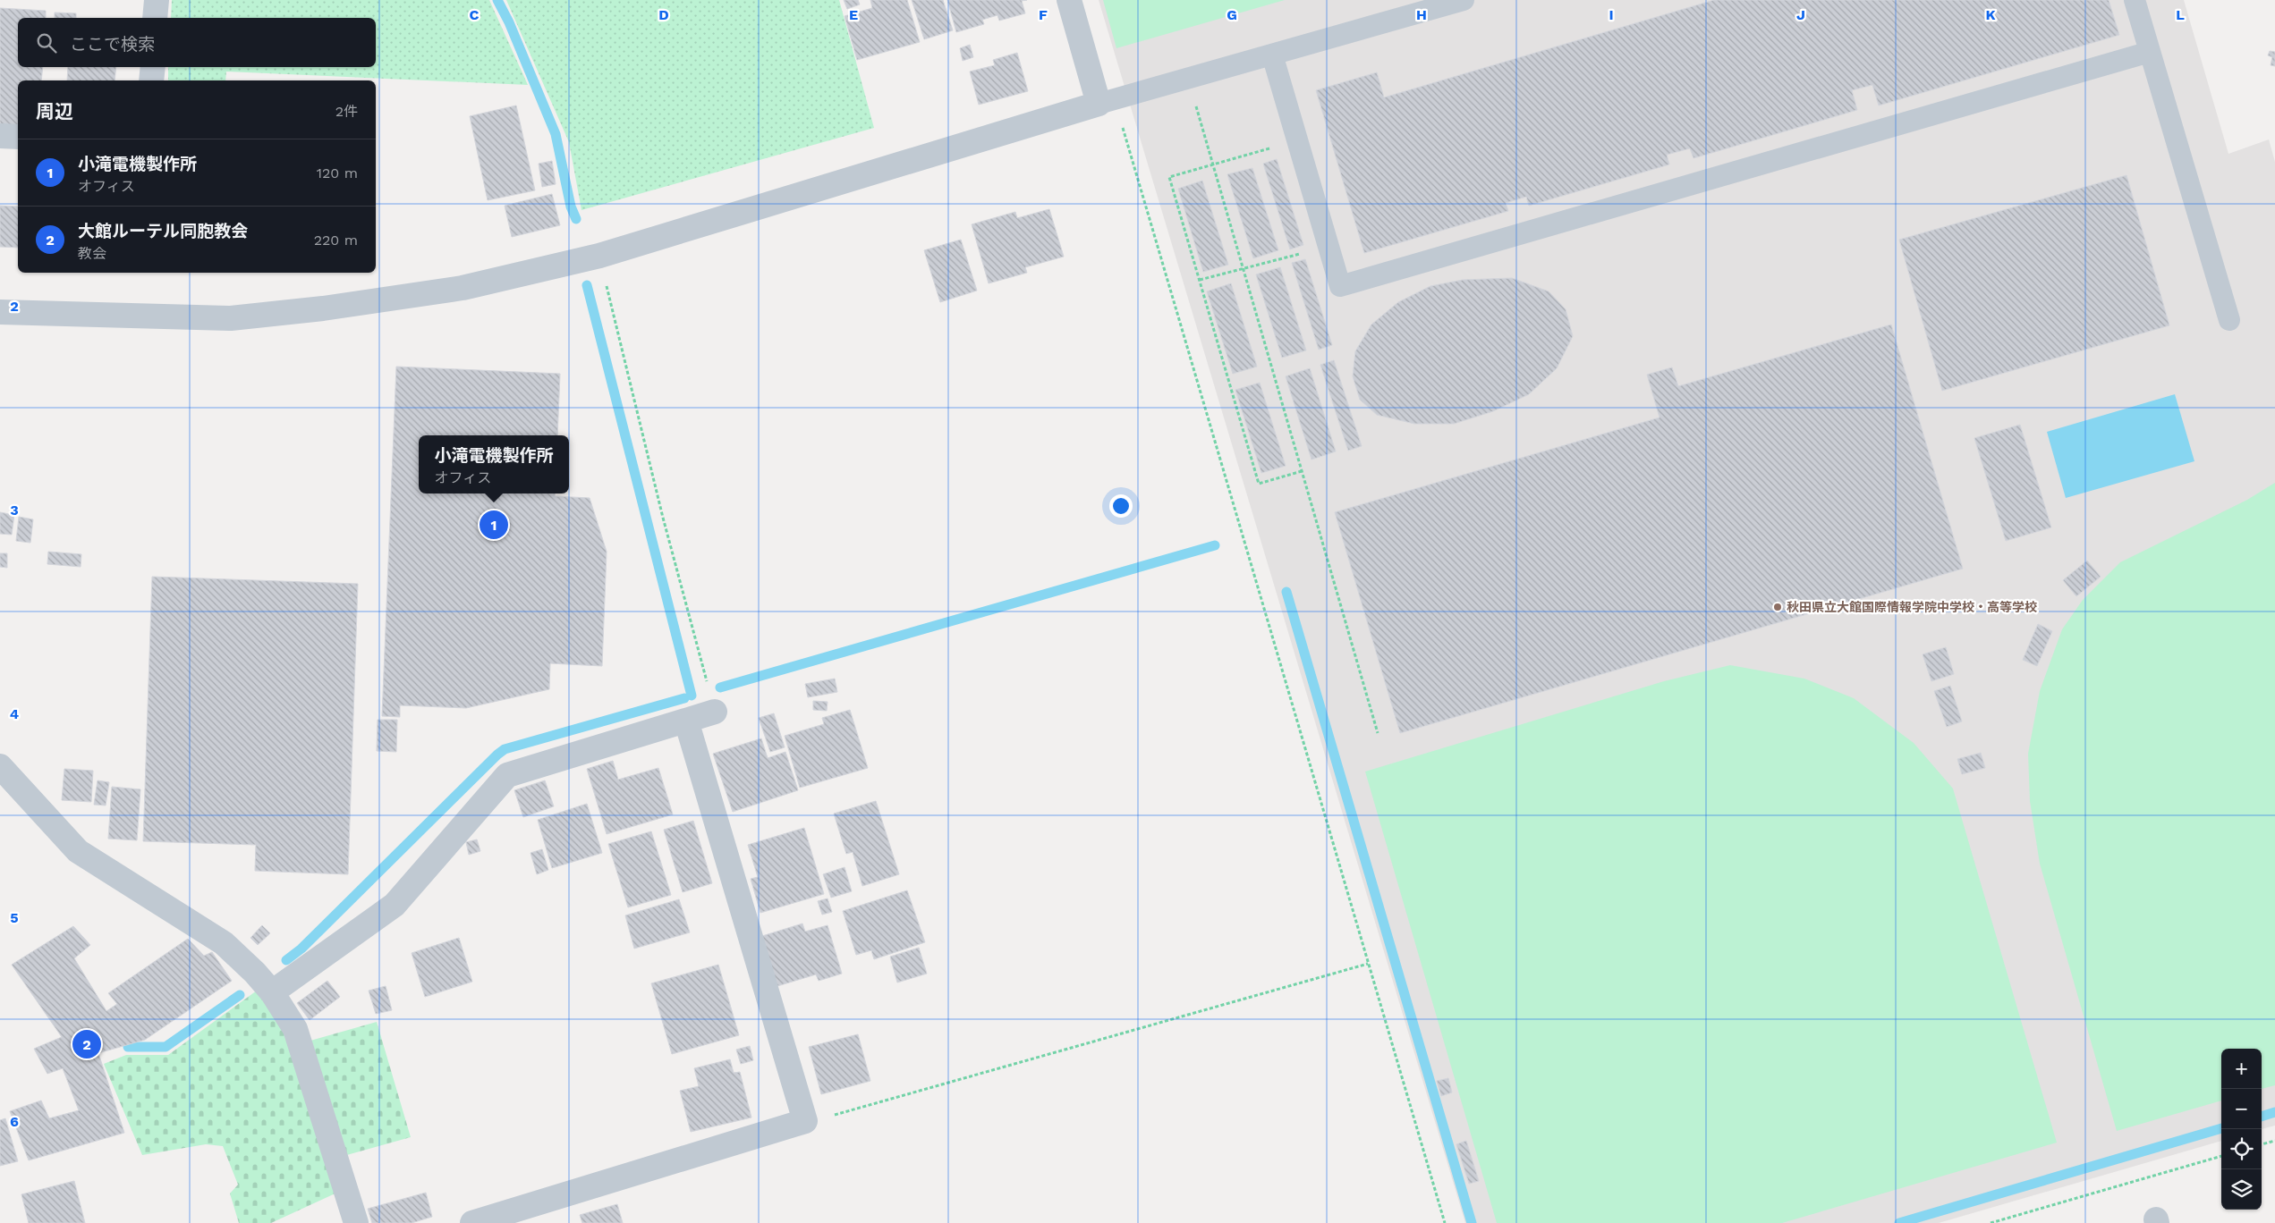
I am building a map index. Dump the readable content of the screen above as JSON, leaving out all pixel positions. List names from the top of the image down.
{
  "places": ["秋田県立大館国際情報学院中学校・高等学校"],
  "page": {
    "search": "ここで検索",
    "heading": ["周辺", "2件"],
    "list": [
      {
        "mark": "1",
        "name": "小滝電機製作所",
        "note": "オフィス",
        "value": "120 m"
      },
      {
        "mark": "2",
        "name": "大館ルーテル同胞教会",
        "note": "教会",
        "value": "220 m"
      }
    ],
    "popup": ["小滝電機製作所", "オフィス"],
    "pins": ["1", "2"],
    "map_buttons": ["+", "−"]
  },
  "grid": {
    "columns": [
      "C",
      "D",
      "E",
      "F",
      "G",
      "H",
      "I",
      "J",
      "K",
      "L"
    ],
    "rows": [
      "2",
      "3",
      "4",
      "5",
      "6"
    ]
  }
}
